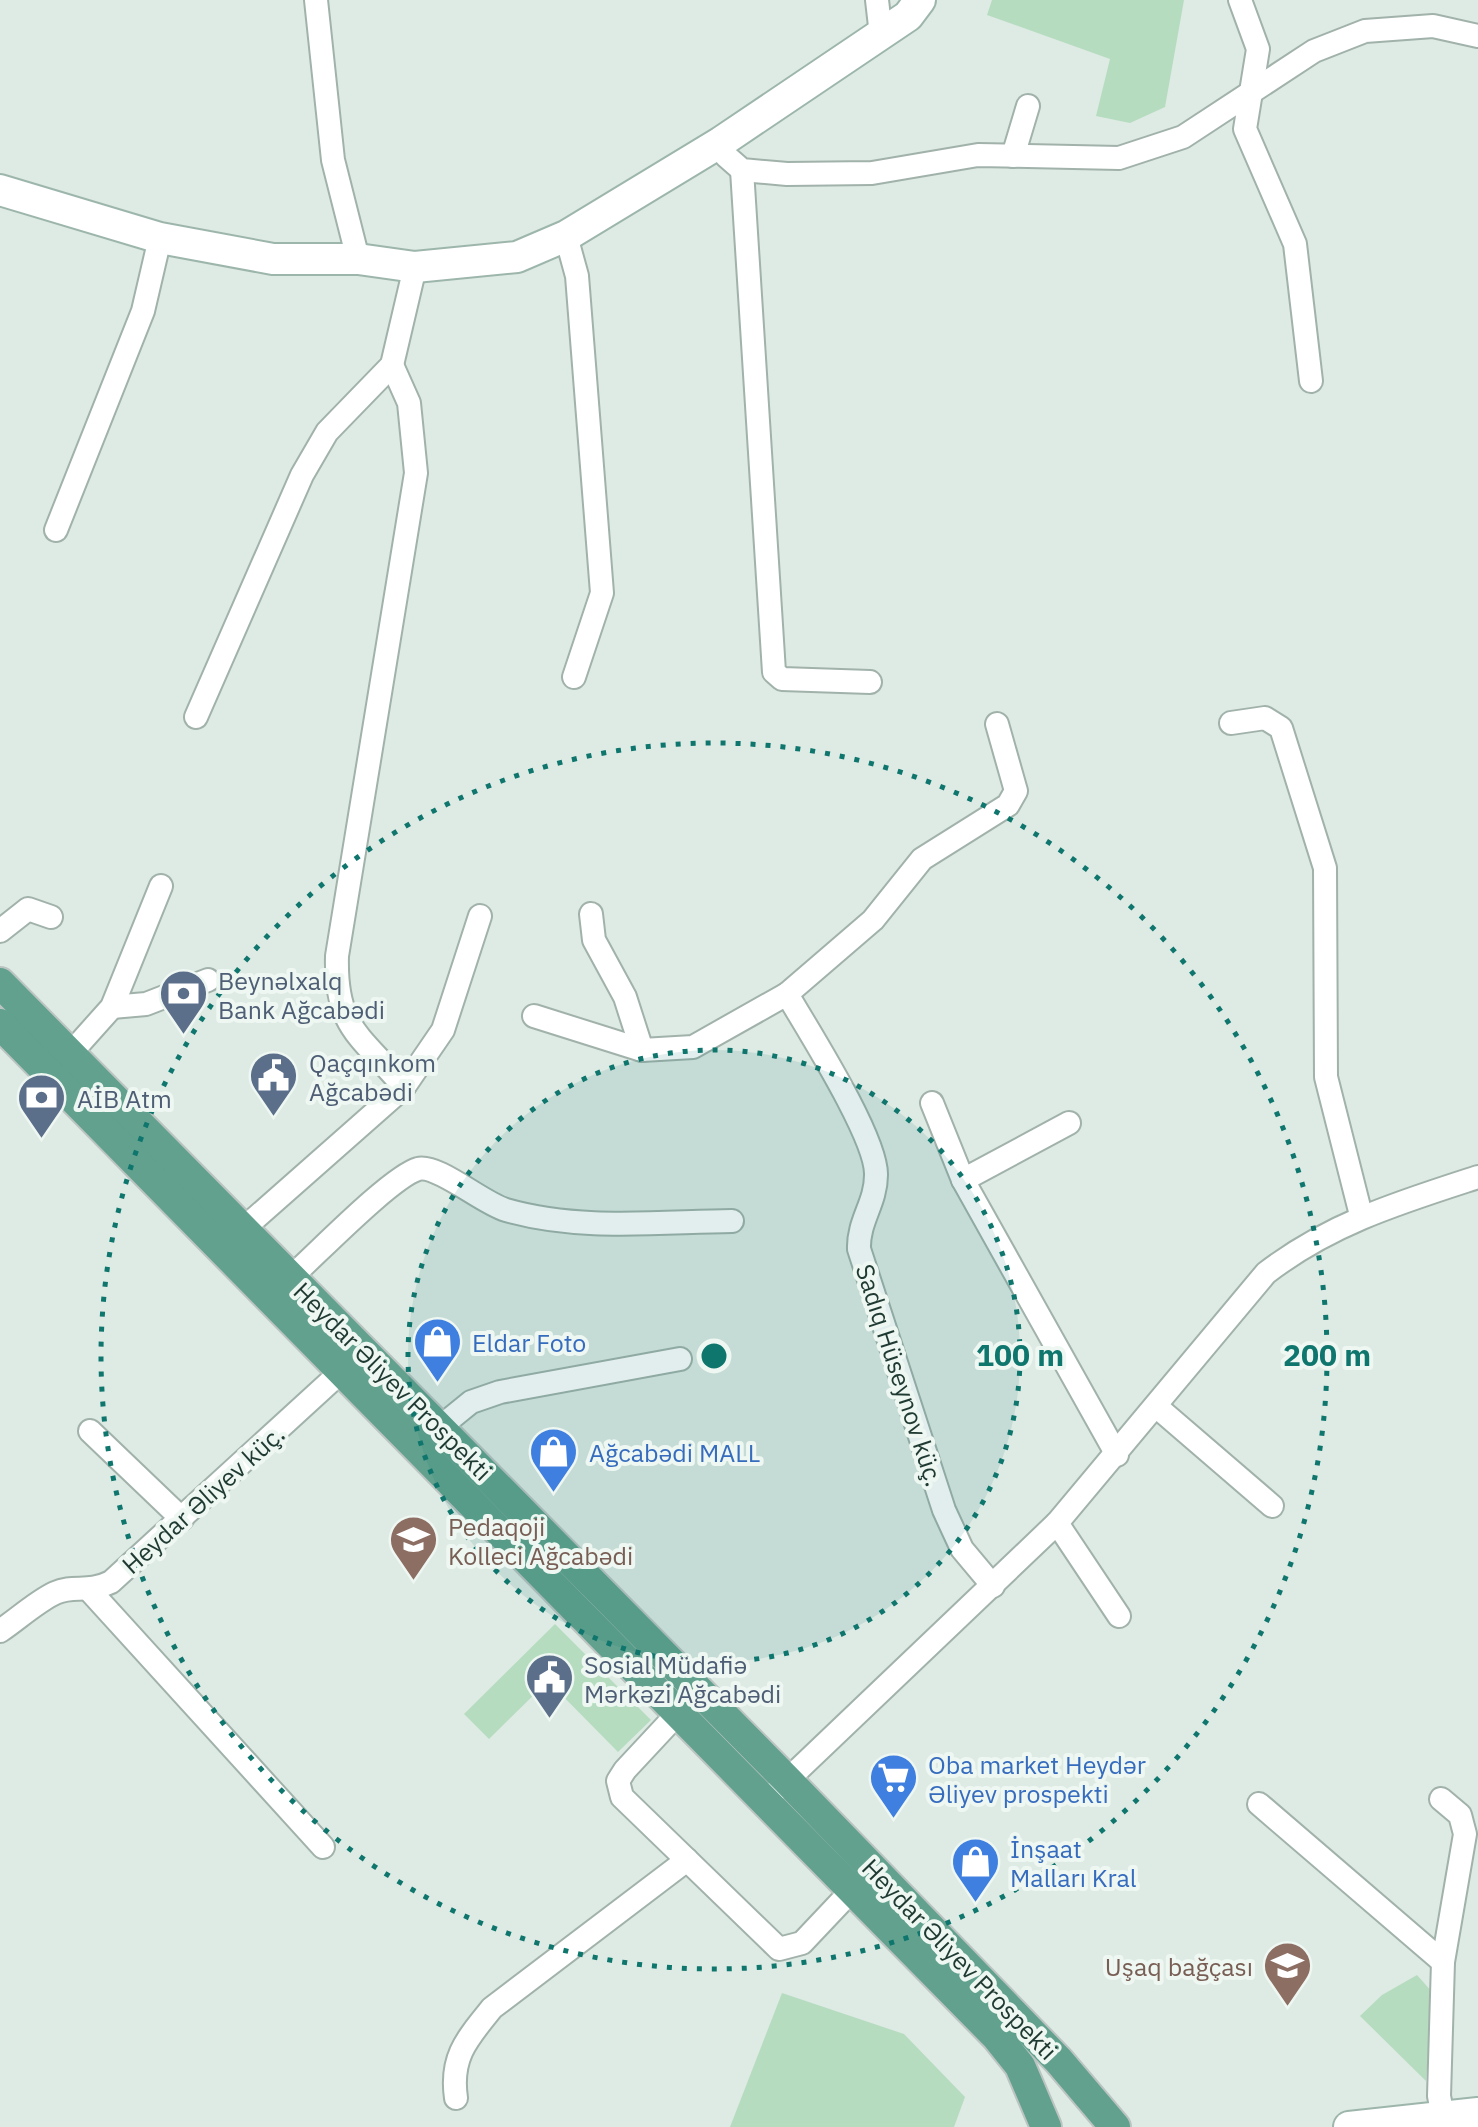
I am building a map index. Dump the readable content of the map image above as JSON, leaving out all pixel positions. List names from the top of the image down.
{
  "streets": {
    "main road": ["Heydar Əliyev Prospekti"],
    "street": ["Sadıq Hüseynov küç.", "Heydar Əliyev küç."]
  },
  "places": {
    "bank": ["Beynəlxalq Bank Ağcabədi", "AİB Atm"],
    "public building": ["Qaçqınkom Ağcabədi", "Sosial Müdafiə Mərkəzi Ağcabədi"],
    "shop": ["Eldar Foto", "Ağcabədi MALL", "İnşaat Malları Kral"],
    "school or university": ["Pedaqoji Kolleci Ağcabədi", "Uşaq bağçası"],
    "supermarket": ["Oba market Heydər Əliyev prospekti"]
  },
  "rings": ["100 m", "200 m"]
}
